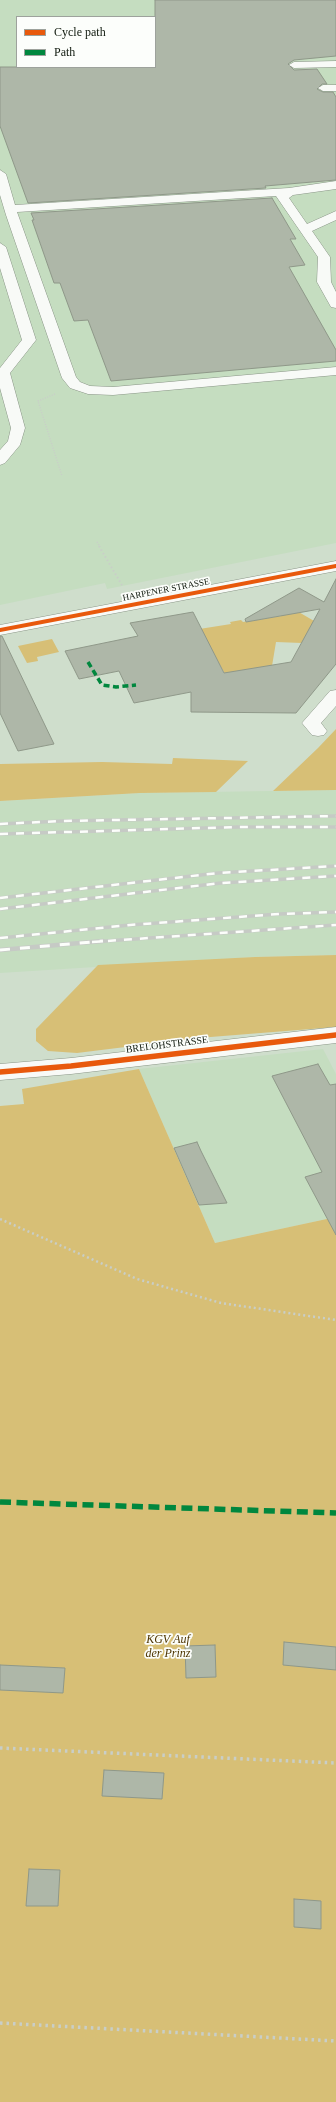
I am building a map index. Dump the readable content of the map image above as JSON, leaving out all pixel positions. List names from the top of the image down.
{
  "streets": {
    "street": ["HARPENER STRASSE", "BRELOHSTRASSE"]
  },
  "parks": ["KGV Auf der Prinz"],
  "legend": ["Cycle path", "Path"]
}
